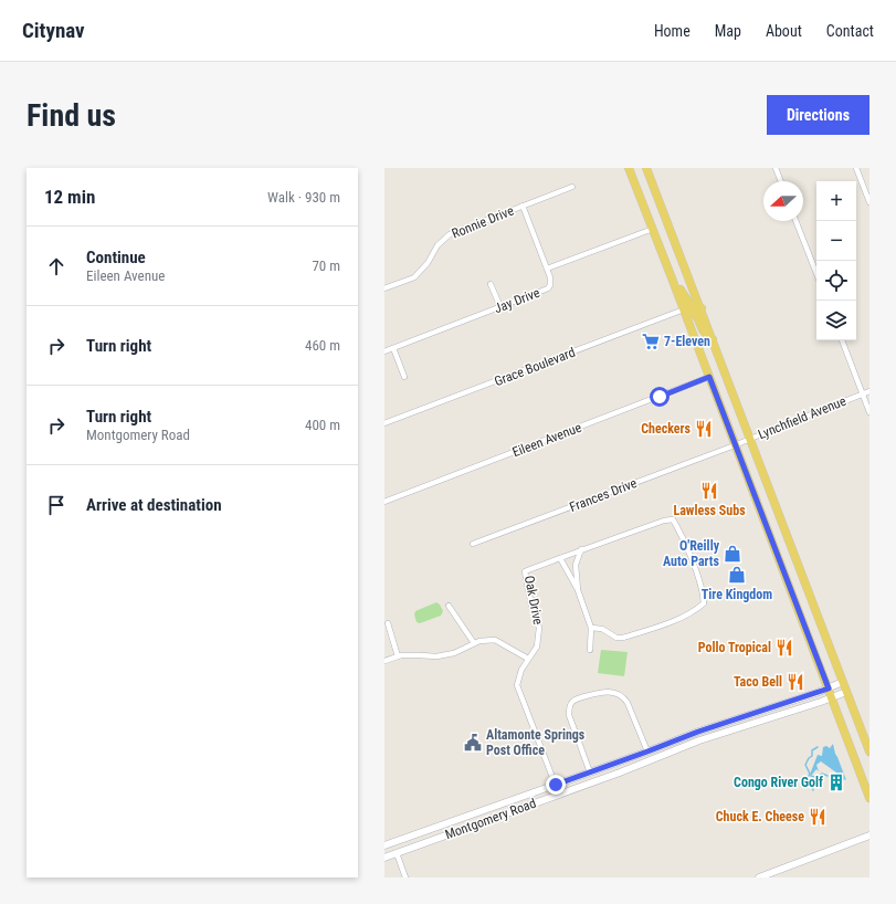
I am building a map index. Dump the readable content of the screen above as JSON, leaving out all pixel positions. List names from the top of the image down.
{
  "streets": {
    "main road": ["Montgomery Road"],
    "street": [
      "Ronnie Drive",
      "Jay Drive",
      "Grace Boulevard",
      "Lynchfield Avenue",
      "Eileen Avenue",
      "Frances Drive",
      "Oak Drive"
    ]
  },
  "crossings": [
    ["Lynchfield Avenue", "Frances Drive"],
    ["Oak Drive", "Montgomery Road"]
  ],
  "places": {
    "supermarket": ["7-Eleven"],
    "restaurant": [
      "Checkers",
      "Lawless Subs",
      "Pollo Tropical",
      "Taco Bell",
      "Chuck E. Cheese"
    ],
    "shop": ["O'Reilly Auto Parts", "Tire Kingdom"],
    "public building": ["Altamonte Springs Post Office"],
    "building": ["Congo River Golf"]
  },
  "north": "left",
  "page": {
    "header": "Citynav",
    "nav": [
      "Home",
      "Map",
      "About",
      "Contact"
    ],
    "buttons": "Directions",
    "title": "Find us",
    "heading": ["12 min", "Walk · 930 m"],
    "map_buttons": ["+", "−"],
    "list": [
      ["Continue", "Eileen Avenue", "70 m"],
      ["Turn right", "460 m"],
      ["Turn right", "Montgomery Road", "400 m"],
      "Arrive at destination"
    ]
  }
}
